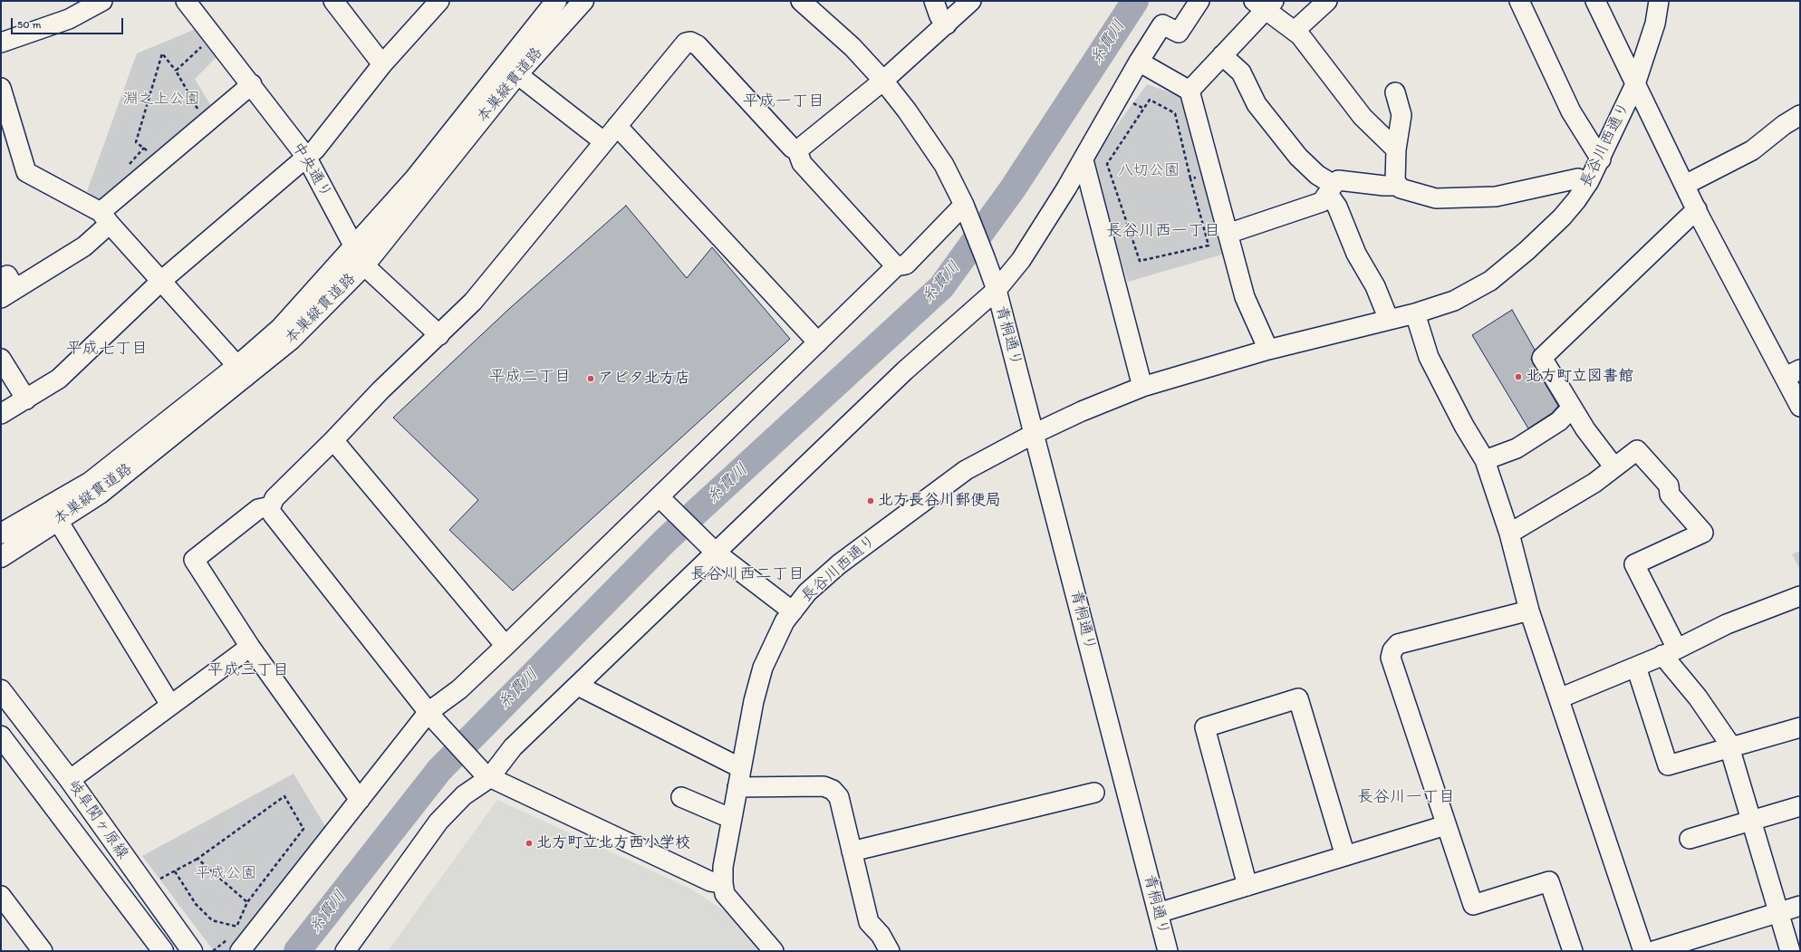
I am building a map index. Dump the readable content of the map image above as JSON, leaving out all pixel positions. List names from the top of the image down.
{
  "streets": {
    "main road": ["本巣縦貫道路", "岐阜関ヶ原線"],
    "street": ["長谷川西通り", "中央通り", "青桐通り"]
  },
  "crossings": [
    ["本巣縦貫道路", "中央通り"],
    ["長谷川西通り", "青桐通り"]
  ],
  "districts": [
    "平成一丁目",
    "長谷川西一丁目",
    "平成七丁目",
    "平成二丁目",
    "長谷川西二丁目",
    "平成三丁目",
    "長谷川一丁目"
  ],
  "water": ["糸貫川"],
  "parks": ["淵之上公園", "八切公園", "平成公園"],
  "places": [
    "北方町立図書館",
    "アピタ北方店",
    "北方長谷川郵便局",
    "北方町立北方西小学校"
  ],
  "scale_bar": "50 m"
}
